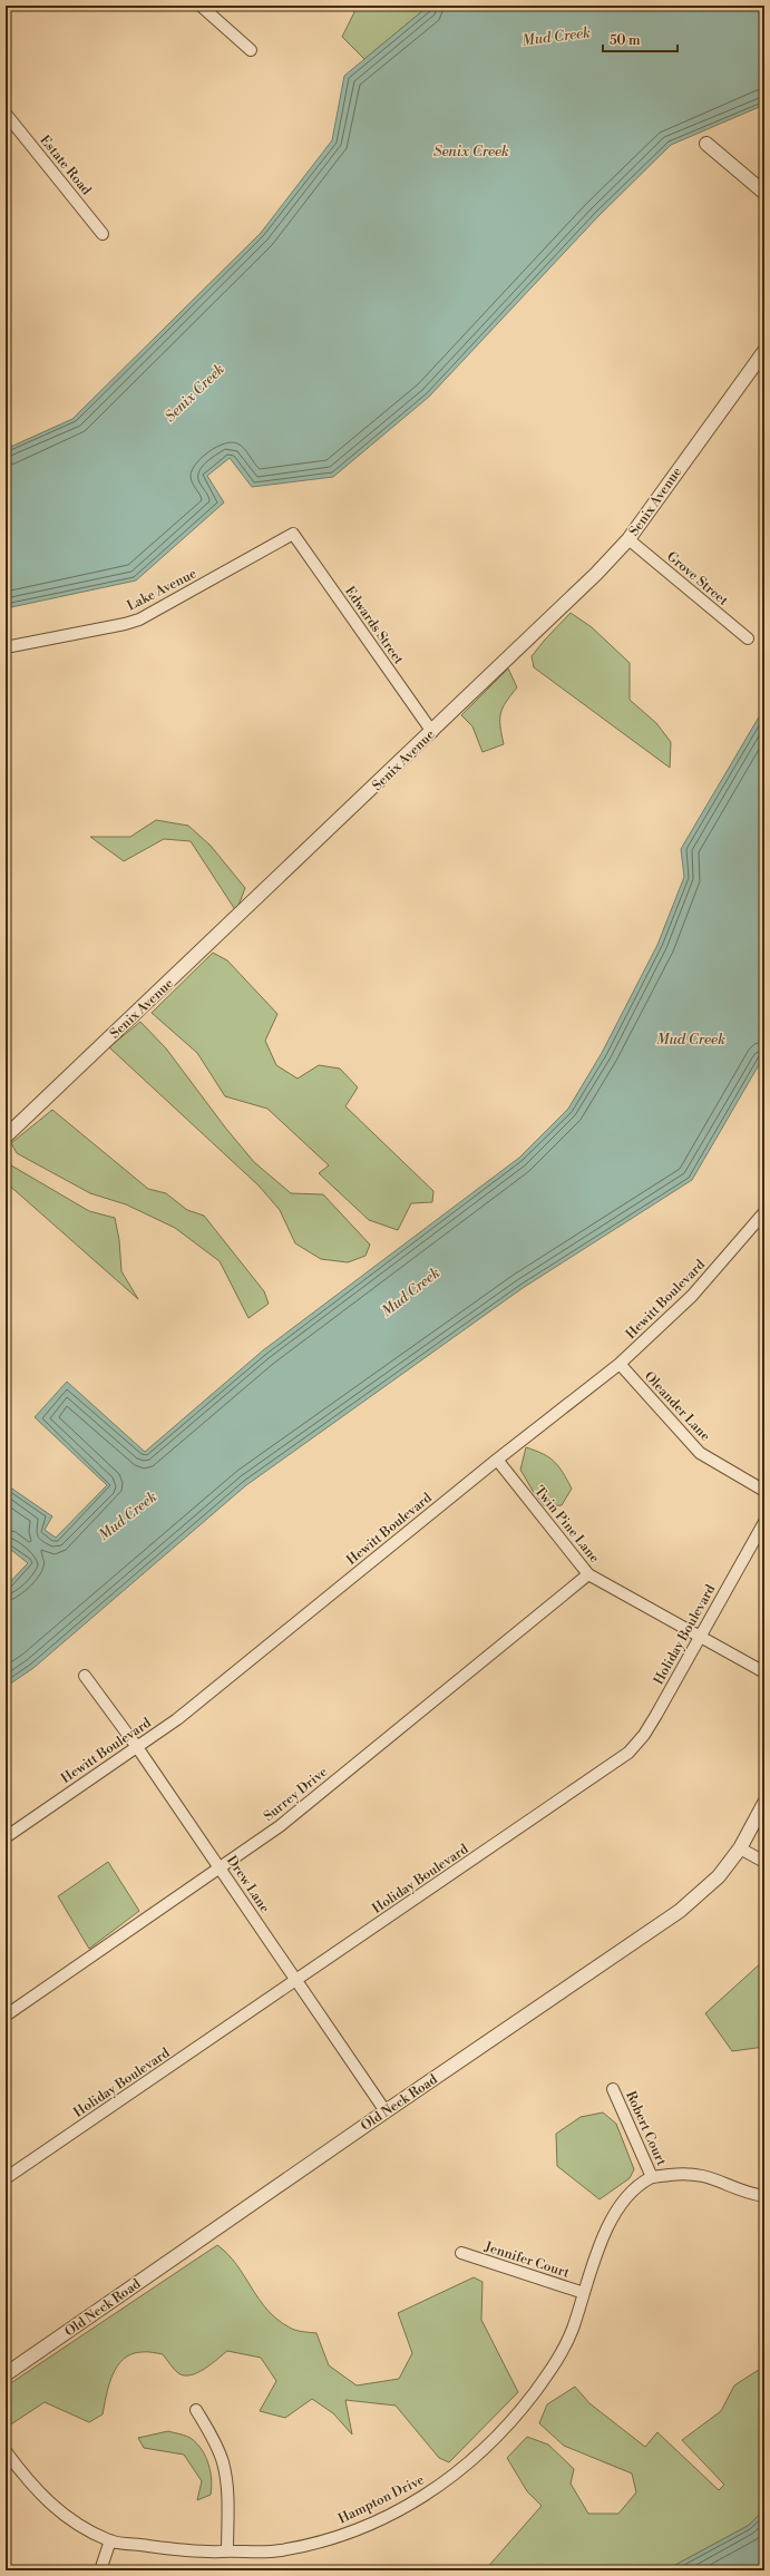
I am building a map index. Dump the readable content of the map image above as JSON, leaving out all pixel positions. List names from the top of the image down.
{
  "streets": {
    "street": [
      "Estate Road",
      "Senix Avenue",
      "Grove Street",
      "Lake Avenue",
      "Edwards Street",
      "Hewitt Boulevard",
      "Oleander Lane",
      "Twin Pine Lane",
      "Holiday Boulevard",
      "Surrey Drive",
      "Drew Lane",
      "Old Neck Road",
      "Robert Court",
      "Jennifer Court",
      "Hampton Drive"
    ]
  },
  "crossings": [
    ["Senix Avenue", "Grove Street"],
    ["Senix Avenue", "Edwards Street"],
    ["Lake Avenue", "Edwards Street"],
    ["Hewitt Boulevard", "Oleander Lane"],
    ["Hewitt Boulevard", "Twin Pine Lane"],
    ["Hewitt Boulevard", "Drew Lane"],
    ["Twin Pine Lane", "Holiday Boulevard"],
    ["Twin Pine Lane", "Surrey Drive"],
    ["Holiday Boulevard", "Drew Lane"],
    ["Surrey Drive", "Drew Lane"],
    ["Drew Lane", "Old Neck Road"],
    ["Robert Court", "Hampton Drive"],
    ["Jennifer Court", "Hampton Drive"]
  ],
  "water": ["Mud Creek", "Senix Creek"],
  "scale_bar": "50 m"
}
